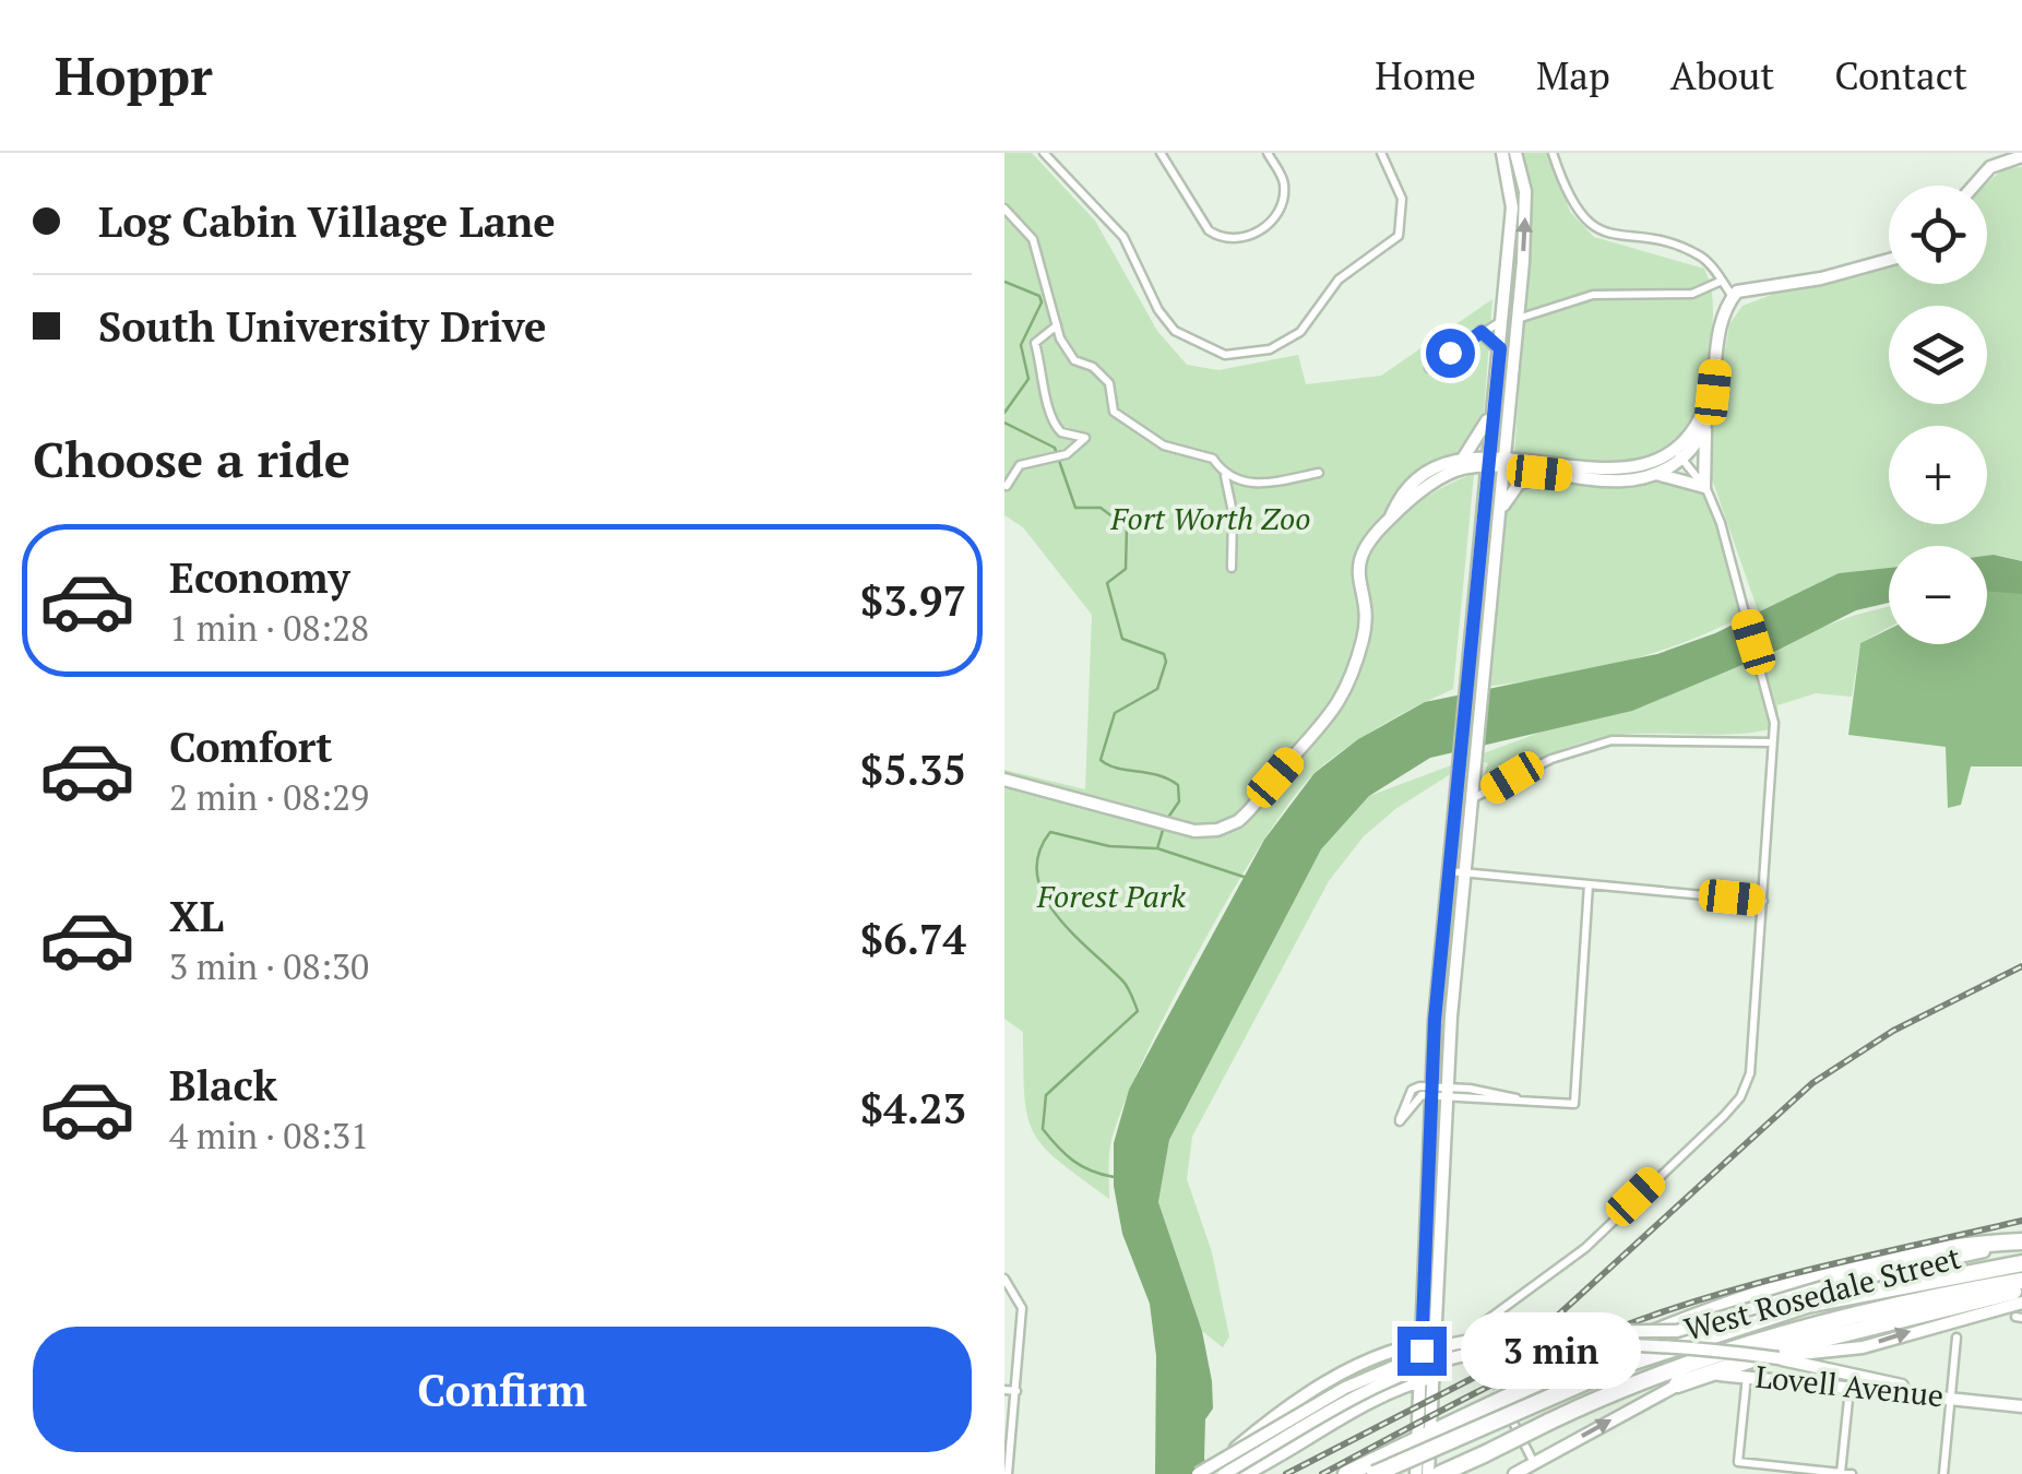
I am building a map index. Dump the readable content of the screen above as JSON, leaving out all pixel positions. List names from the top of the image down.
{
  "streets": {
    "main road": ["West Rosedale Street", "Lovell Avenue"]
  },
  "crossings": [
    ["West Rosedale Street", "Lovell Avenue"]
  ],
  "parks": ["Fort Worth Zoo", "Forest Park"],
  "page": {
    "header": "Hoppr",
    "nav": [
      "Home",
      "Map",
      "About",
      "Contact"
    ],
    "banner": ["Log Cabin Village Lane", "South University Drive"],
    "map_buttons": ["+", "−"],
    "heading": "Choose a ride",
    "list": [
      {
        "name": "Economy",
        "note": "1 min · 08:28",
        "value": "$3.97"
      },
      {
        "name": "Comfort",
        "note": "2 min · 08:29",
        "value": "$5.35"
      },
      {
        "name": "XL",
        "note": "3 min · 08:30",
        "value": "$6.74"
      },
      {
        "name": "Black",
        "note": "4 min · 08:31",
        "value": "$4.23"
      }
    ],
    "buttons": "Confirm",
    "bubble": "3 min"
  }
}
